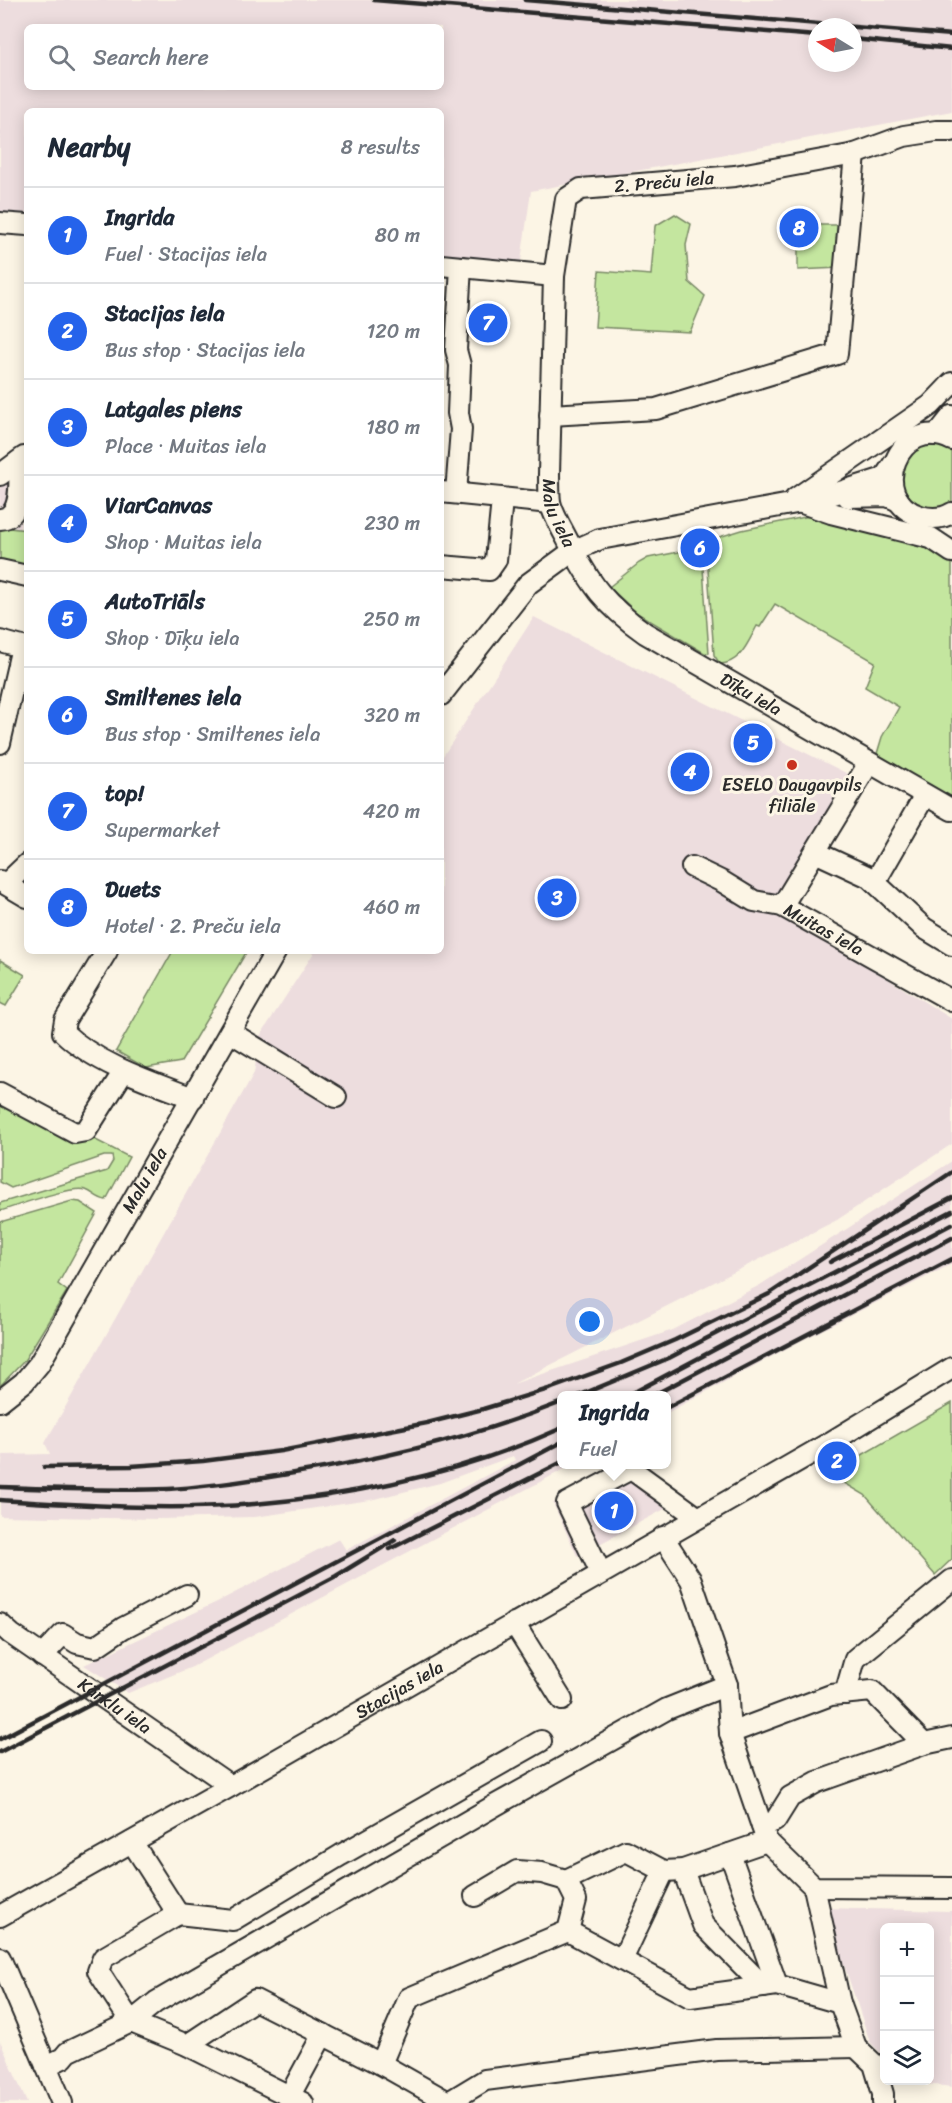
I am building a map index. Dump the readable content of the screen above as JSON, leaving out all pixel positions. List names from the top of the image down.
{
  "streets": {
    "street": [
      "2. Preču iela",
      "Malu iela",
      "Dīķu iela",
      "Muitas iela",
      "Stacijas iela",
      "Kārklu iela"
    ]
  },
  "crossings": [
    ["2. Preču iela", "Malu iela"],
    ["Malu iela", "Dīķu iela"],
    ["Stacijas iela", "Kārklu iela"]
  ],
  "places": ["ESELO Daugavpils filiāle"],
  "north": "left",
  "page": {
    "search": "Search here",
    "heading": ["Nearby", "8 results"],
    "list": [
      {
        "mark": "1",
        "name": "Ingrida",
        "note": "Fuel · Stacijas iela",
        "value": "80 m"
      },
      {
        "mark": "2",
        "name": "Stacijas iela",
        "note": "Bus stop · Stacijas iela",
        "value": "120 m"
      },
      {
        "mark": "3",
        "name": "Latgales piens",
        "note": "Place · Muitas iela",
        "value": "180 m"
      },
      {
        "mark": "4",
        "name": "ViarCanvas",
        "note": "Shop · Muitas iela",
        "value": "230 m"
      },
      {
        "mark": "5",
        "name": "AutoTriāls",
        "note": "Shop · Dīķu iela",
        "value": "250 m"
      },
      {
        "mark": "6",
        "name": "Smiltenes iela",
        "note": "Bus stop · Smiltenes iela",
        "value": "320 m"
      },
      {
        "mark": "7",
        "name": "top!",
        "note": "Supermarket",
        "value": "420 m"
      },
      {
        "mark": "8",
        "name": "Duets",
        "note": "Hotel · 2. Preču iela",
        "value": "460 m"
      }
    ],
    "pins": [
      "8",
      "7",
      "6",
      "5",
      "4",
      "3",
      "2",
      "1"
    ],
    "popup": ["Ingrida", "Fuel"],
    "map_buttons": ["+", "−"]
  }
}
